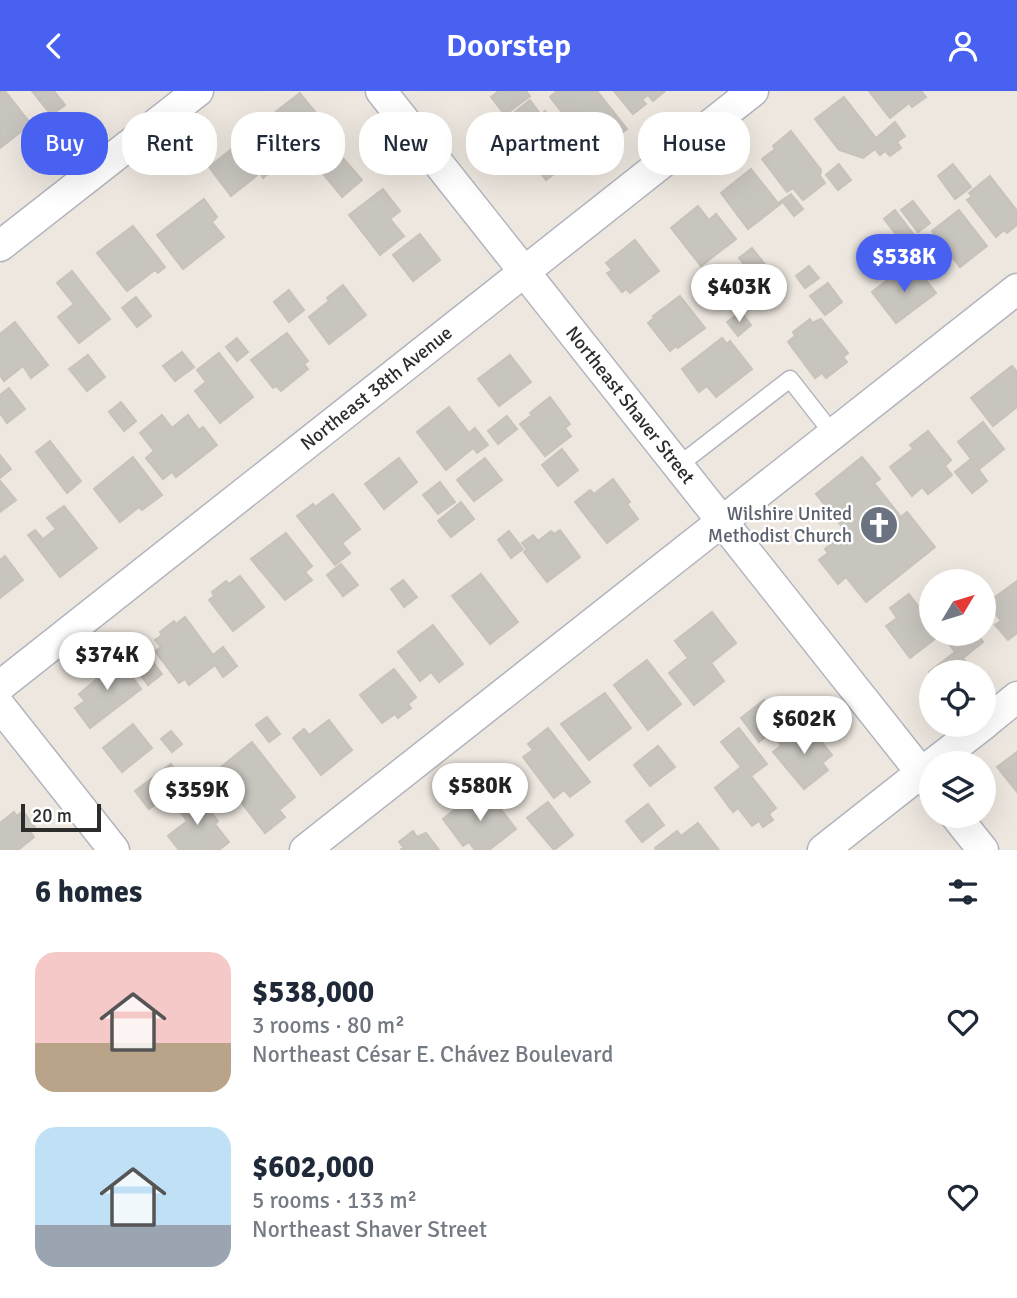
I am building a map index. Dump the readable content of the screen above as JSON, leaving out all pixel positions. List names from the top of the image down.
{
  "streets": {
    "street": ["Northeast 38th Avenue", "Northeast Shaver Street"]
  },
  "crossings": [
    ["Northeast 38th Avenue", "Northeast Shaver Street"]
  ],
  "places": {
    "church": ["Wilshire United Methodist Church"]
  },
  "scale_bar": "20 m",
  "north": "top right",
  "page": {
    "header": "Doorstep",
    "chip": [
      "Buy",
      "Rent",
      "Filters",
      "New",
      "Apartment",
      "House"
    ],
    "price": [
      "$538K",
      "$403K",
      "$374K",
      "$602K",
      "$580K",
      "$359K"
    ],
    "scale": "20 m",
    "heading": "6 homes",
    "list": [
      {
        "name": "$538,000",
        "note": "3 rooms · 80 m² · Northeast César E. Chávez Boulevard"
      },
      {
        "name": "$602,000",
        "note": "5 rooms · 133 m² · Northeast Shaver Street"
      }
    ]
  }
}
